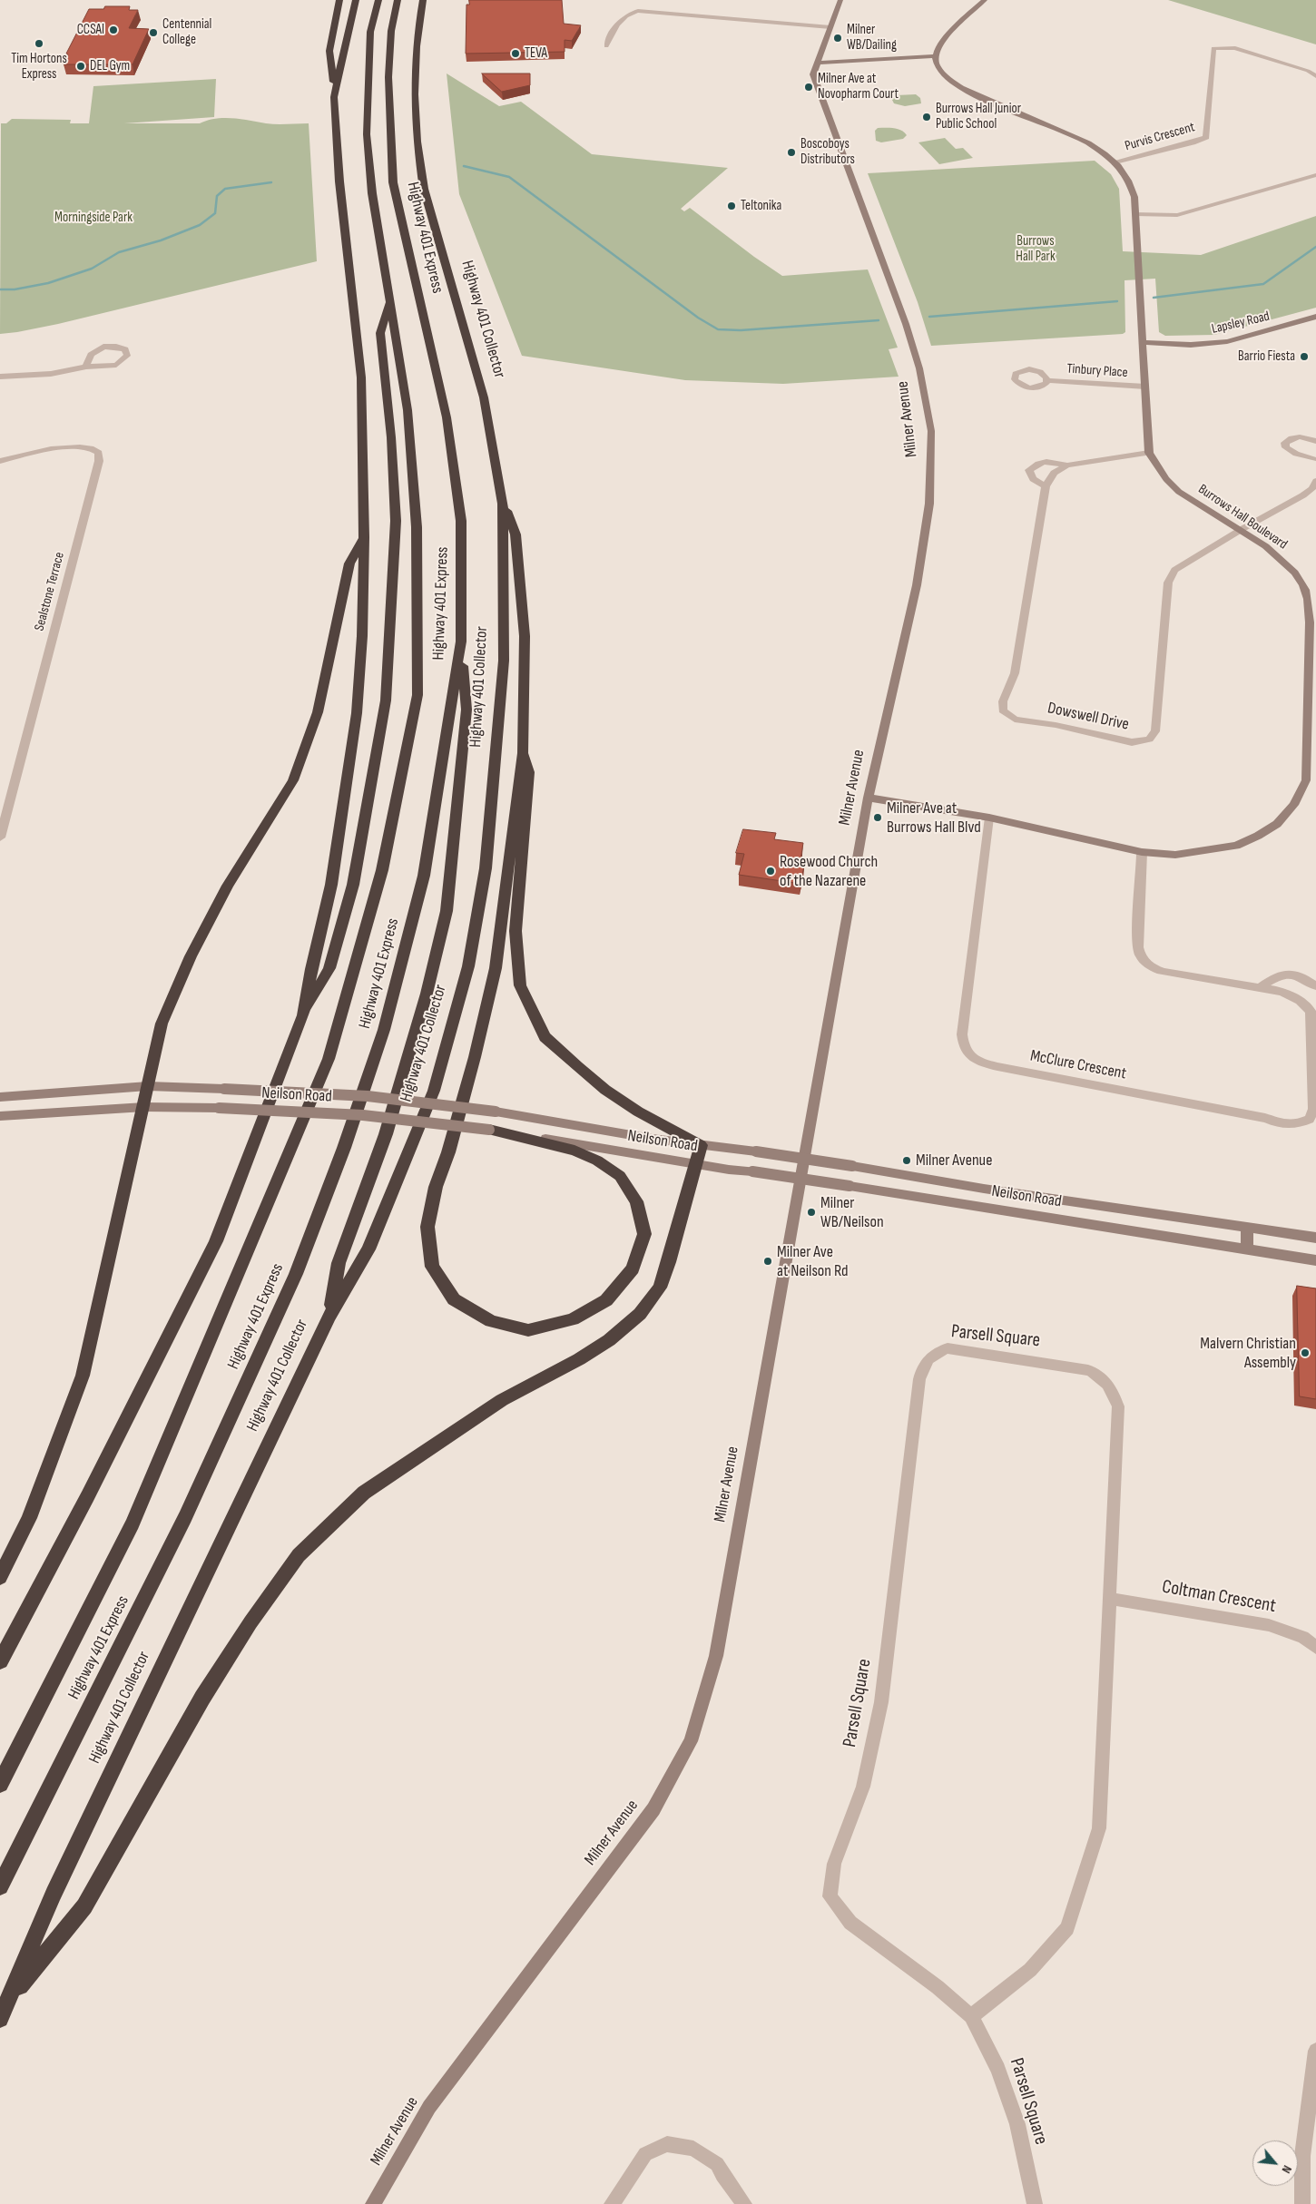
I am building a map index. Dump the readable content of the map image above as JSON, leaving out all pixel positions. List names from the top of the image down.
{
  "streets": {
    "highway": ["Highway 401 Express", "Highway 401 Collector"],
    "main road": [
      "Lapsley Road",
      "Milner Avenue",
      "Burrows Hall Boulevard",
      "Neilson Road"
    ],
    "street": [
      "Purvis Crescent",
      "Tinbury Place",
      "Sealstone Terrace",
      "Dowswell Drive",
      "McClure Crescent",
      "Parsell Square",
      "Coltman Crescent"
    ]
  },
  "crossings": [
    ["Milner Avenue", "Burrows Hall Boulevard"],
    ["Burrows Hall Boulevard", "Dowswell Drive"],
    ["Burrows Hall Boulevard", "McClure Crescent"],
    ["Parsell Square", "Coltman Crescent"]
  ],
  "parks": ["Morningside Park", "Burrows Hall Park"],
  "places": [
    "CCSAI",
    "Centennial College",
    "Milner WB/Dailing",
    "Tim Hortons Express",
    "TEVA",
    "DEL Gym",
    "Milner Ave at Novopharm Court",
    "Burrows Hall Junior Public School",
    "Boscoboys Distributors",
    "Teltonika",
    "Barrio Fiesta",
    "Milner Ave at Burrows Hall Blvd",
    "Rosewood Church of the Nazarene",
    "Milner Avenue",
    "Milner WB/Neilson",
    "Milner Ave at Neilson Rd",
    "Malvern Christian Assembly"
  ],
  "north": "bottom right"
}
